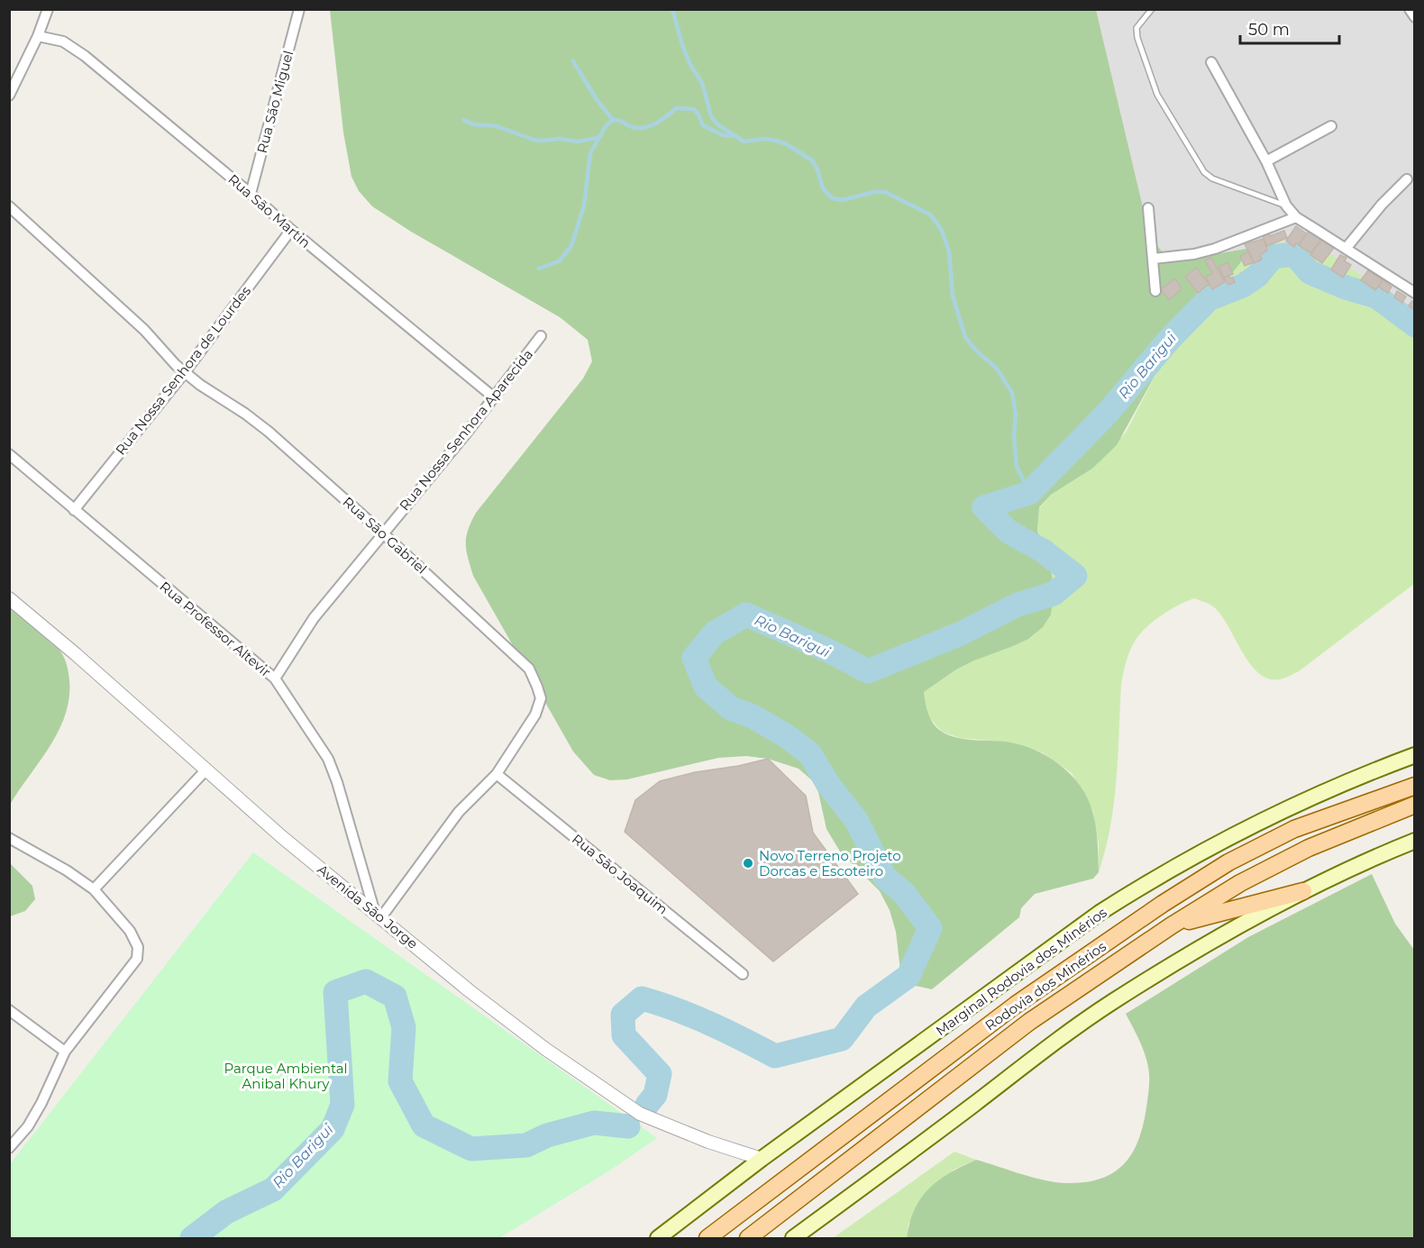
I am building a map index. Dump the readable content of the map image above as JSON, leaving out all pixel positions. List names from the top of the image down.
{
  "streets": {
    "main road": ["Marginal Rodovia dos Minérios", "Rodovia dos Minérios"],
    "street": [
      "Rua São Miguel",
      "Rua São Martin",
      "Rua Nossa Senhora de Lourdes",
      "Rua Nossa Senhora Aparecida",
      "Rua São Gabriel",
      "Rua Professor Altevir",
      "Rua São Joaquim",
      "Avenida São Jorge"
    ]
  },
  "crossings": [
    ["Rua São Miguel", "Rua São Martin"],
    ["Rua São Martin", "Rua Nossa Senhora de Lourdes"],
    ["Rua São Martin", "Rua Nossa Senhora Aparecida"],
    ["Rua Nossa Senhora de Lourdes", "Rua São Gabriel"],
    ["Rua Nossa Senhora de Lourdes", "Rua Professor Altevir"],
    ["Rua Nossa Senhora Aparecida", "Rua São Gabriel"],
    ["Rua Nossa Senhora Aparecida", "Rua Professor Altevir"],
    ["Rua São Gabriel", "Rua Professor Altevir"],
    ["Rua São Gabriel", "Rua São Joaquim"],
    ["Rua São Gabriel", "Avenida São Jorge"],
    ["Rua Professor Altevir", "Avenida São Jorge"],
    ["Avenida São Jorge", "Marginal Rodovia dos Minérios"]
  ],
  "water": ["Rio Barigui"],
  "parks": ["Parque Ambiental Anibal Khury"],
  "places": ["Novo Terreno Projeto Dorcas e Escoteiro"],
  "scale_bar": "50 m"
}
